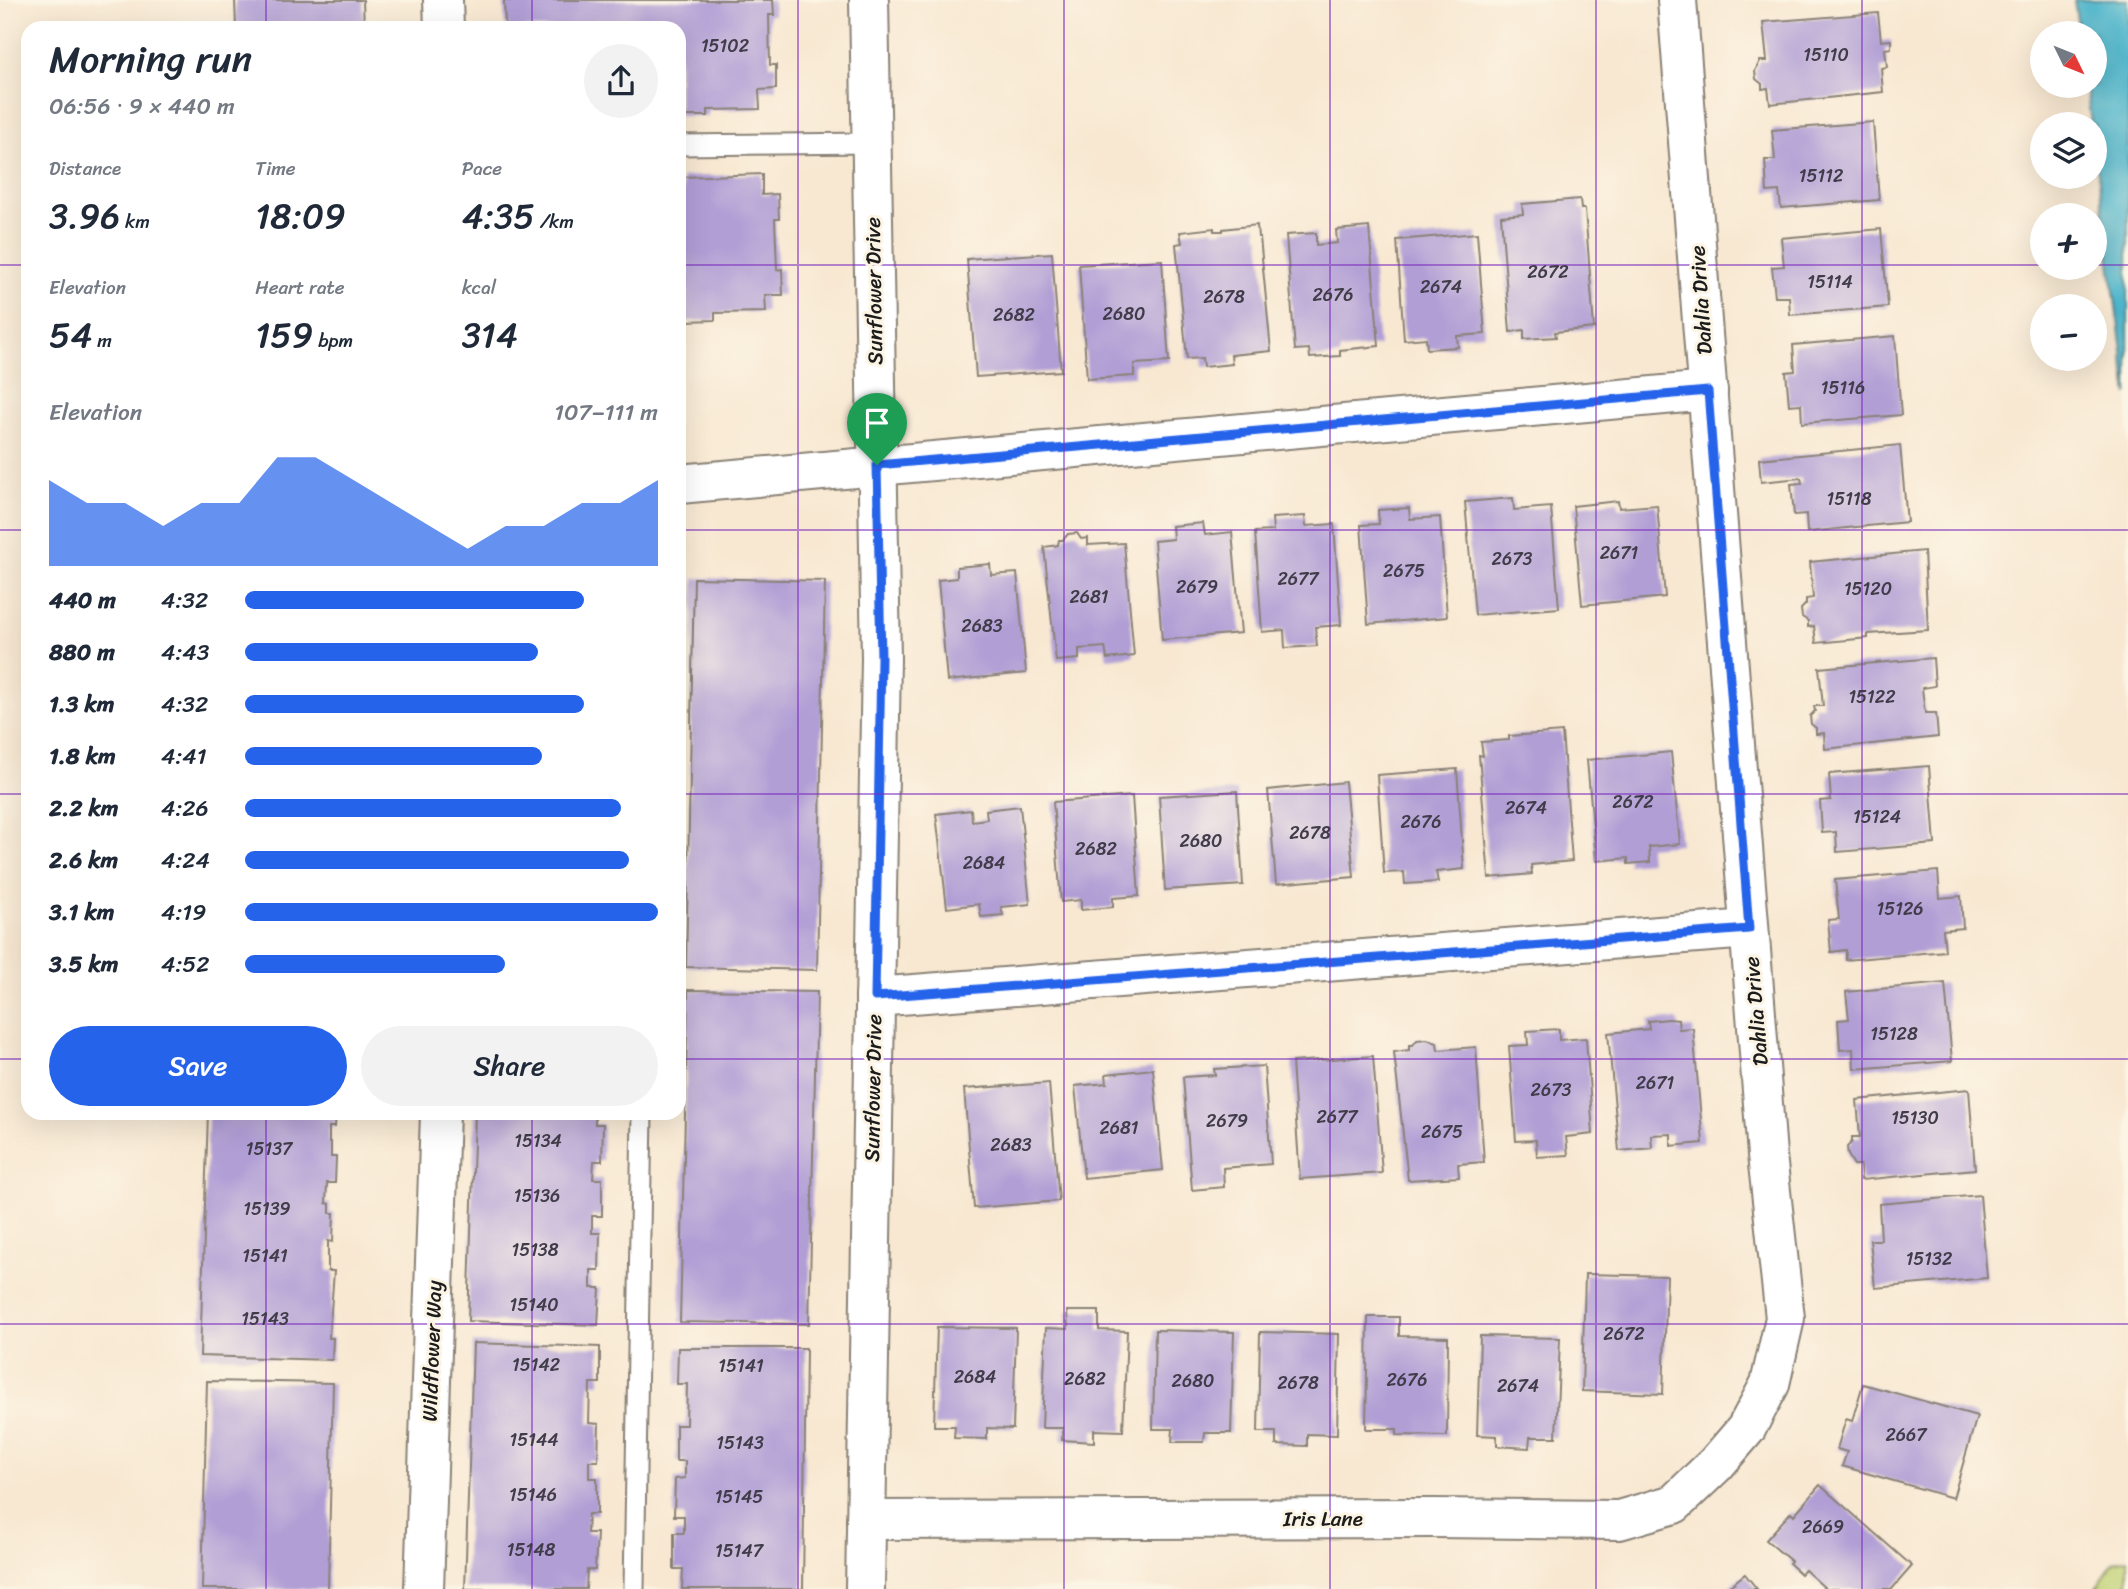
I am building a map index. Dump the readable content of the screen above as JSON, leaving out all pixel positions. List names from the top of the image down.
{
  "streets": {
    "street": [
      "Sunflower Drive",
      "Dahlia Drive",
      "Wildflower Way",
      "Iris Lane"
    ]
  },
  "crossings": [
    ["Sunflower Drive", "Iris Lane"],
    ["Dahlia Drive", "Iris Lane"]
  ],
  "house_numbers": [
    "15102",
    "15110",
    "15112",
    "2672",
    "15114",
    "2674",
    "2676",
    "2678",
    "2680",
    "2682",
    "15116",
    "15118",
    "2671",
    "2673",
    "2675",
    "2677",
    "2679",
    "15120",
    "2681",
    "2683",
    "15122",
    "2672",
    "2674",
    "15124",
    "2676",
    "2678",
    "2680",
    "2682",
    "2684",
    "15126",
    "15128",
    "2671",
    "2673",
    "2677",
    "15130",
    "2679",
    "2681",
    "2675",
    "15134",
    "2683",
    "15137",
    "15136",
    "15139",
    "15138",
    "15141",
    "15132",
    "15140",
    "15143",
    "2672",
    "15142",
    "15141",
    "2684",
    "2682",
    "2676",
    "2680",
    "2678",
    "2674",
    "2667",
    "15144",
    "15143",
    "15146",
    "15145",
    "2669",
    "15148",
    "15147"
  ],
  "north": "bottom right",
  "page": {
    "map_buttons": ["+", "−"],
    "heading": ["Morning run", "06:56 · 9 × 440 m"],
    "stats": [
      ["Distance", "3.96 km"],
      ["Time", "18:09"],
      ["Pace", "4:35 /km"],
      ["Elevation", "54 m"],
      ["Heart rate", "159 bpm"],
      ["kcal", "314"]
    ],
    "chart": ["Elevation", "107–111 m"],
    "list": [
      {
        "name": "440 m",
        "note": "4:32"
      },
      {
        "name": "880 m",
        "note": "4:43"
      },
      {
        "name": "1.3 km",
        "note": "4:32"
      },
      {
        "name": "1.8 km",
        "note": "4:41"
      },
      {
        "name": "2.2 km",
        "note": "4:26"
      },
      {
        "name": "2.6 km",
        "note": "4:24"
      },
      {
        "name": "3.1 km",
        "note": "4:19"
      },
      {
        "name": "3.5 km",
        "note": "4:52"
      }
    ],
    "buttons": ["Save", "Share"]
  }
}
